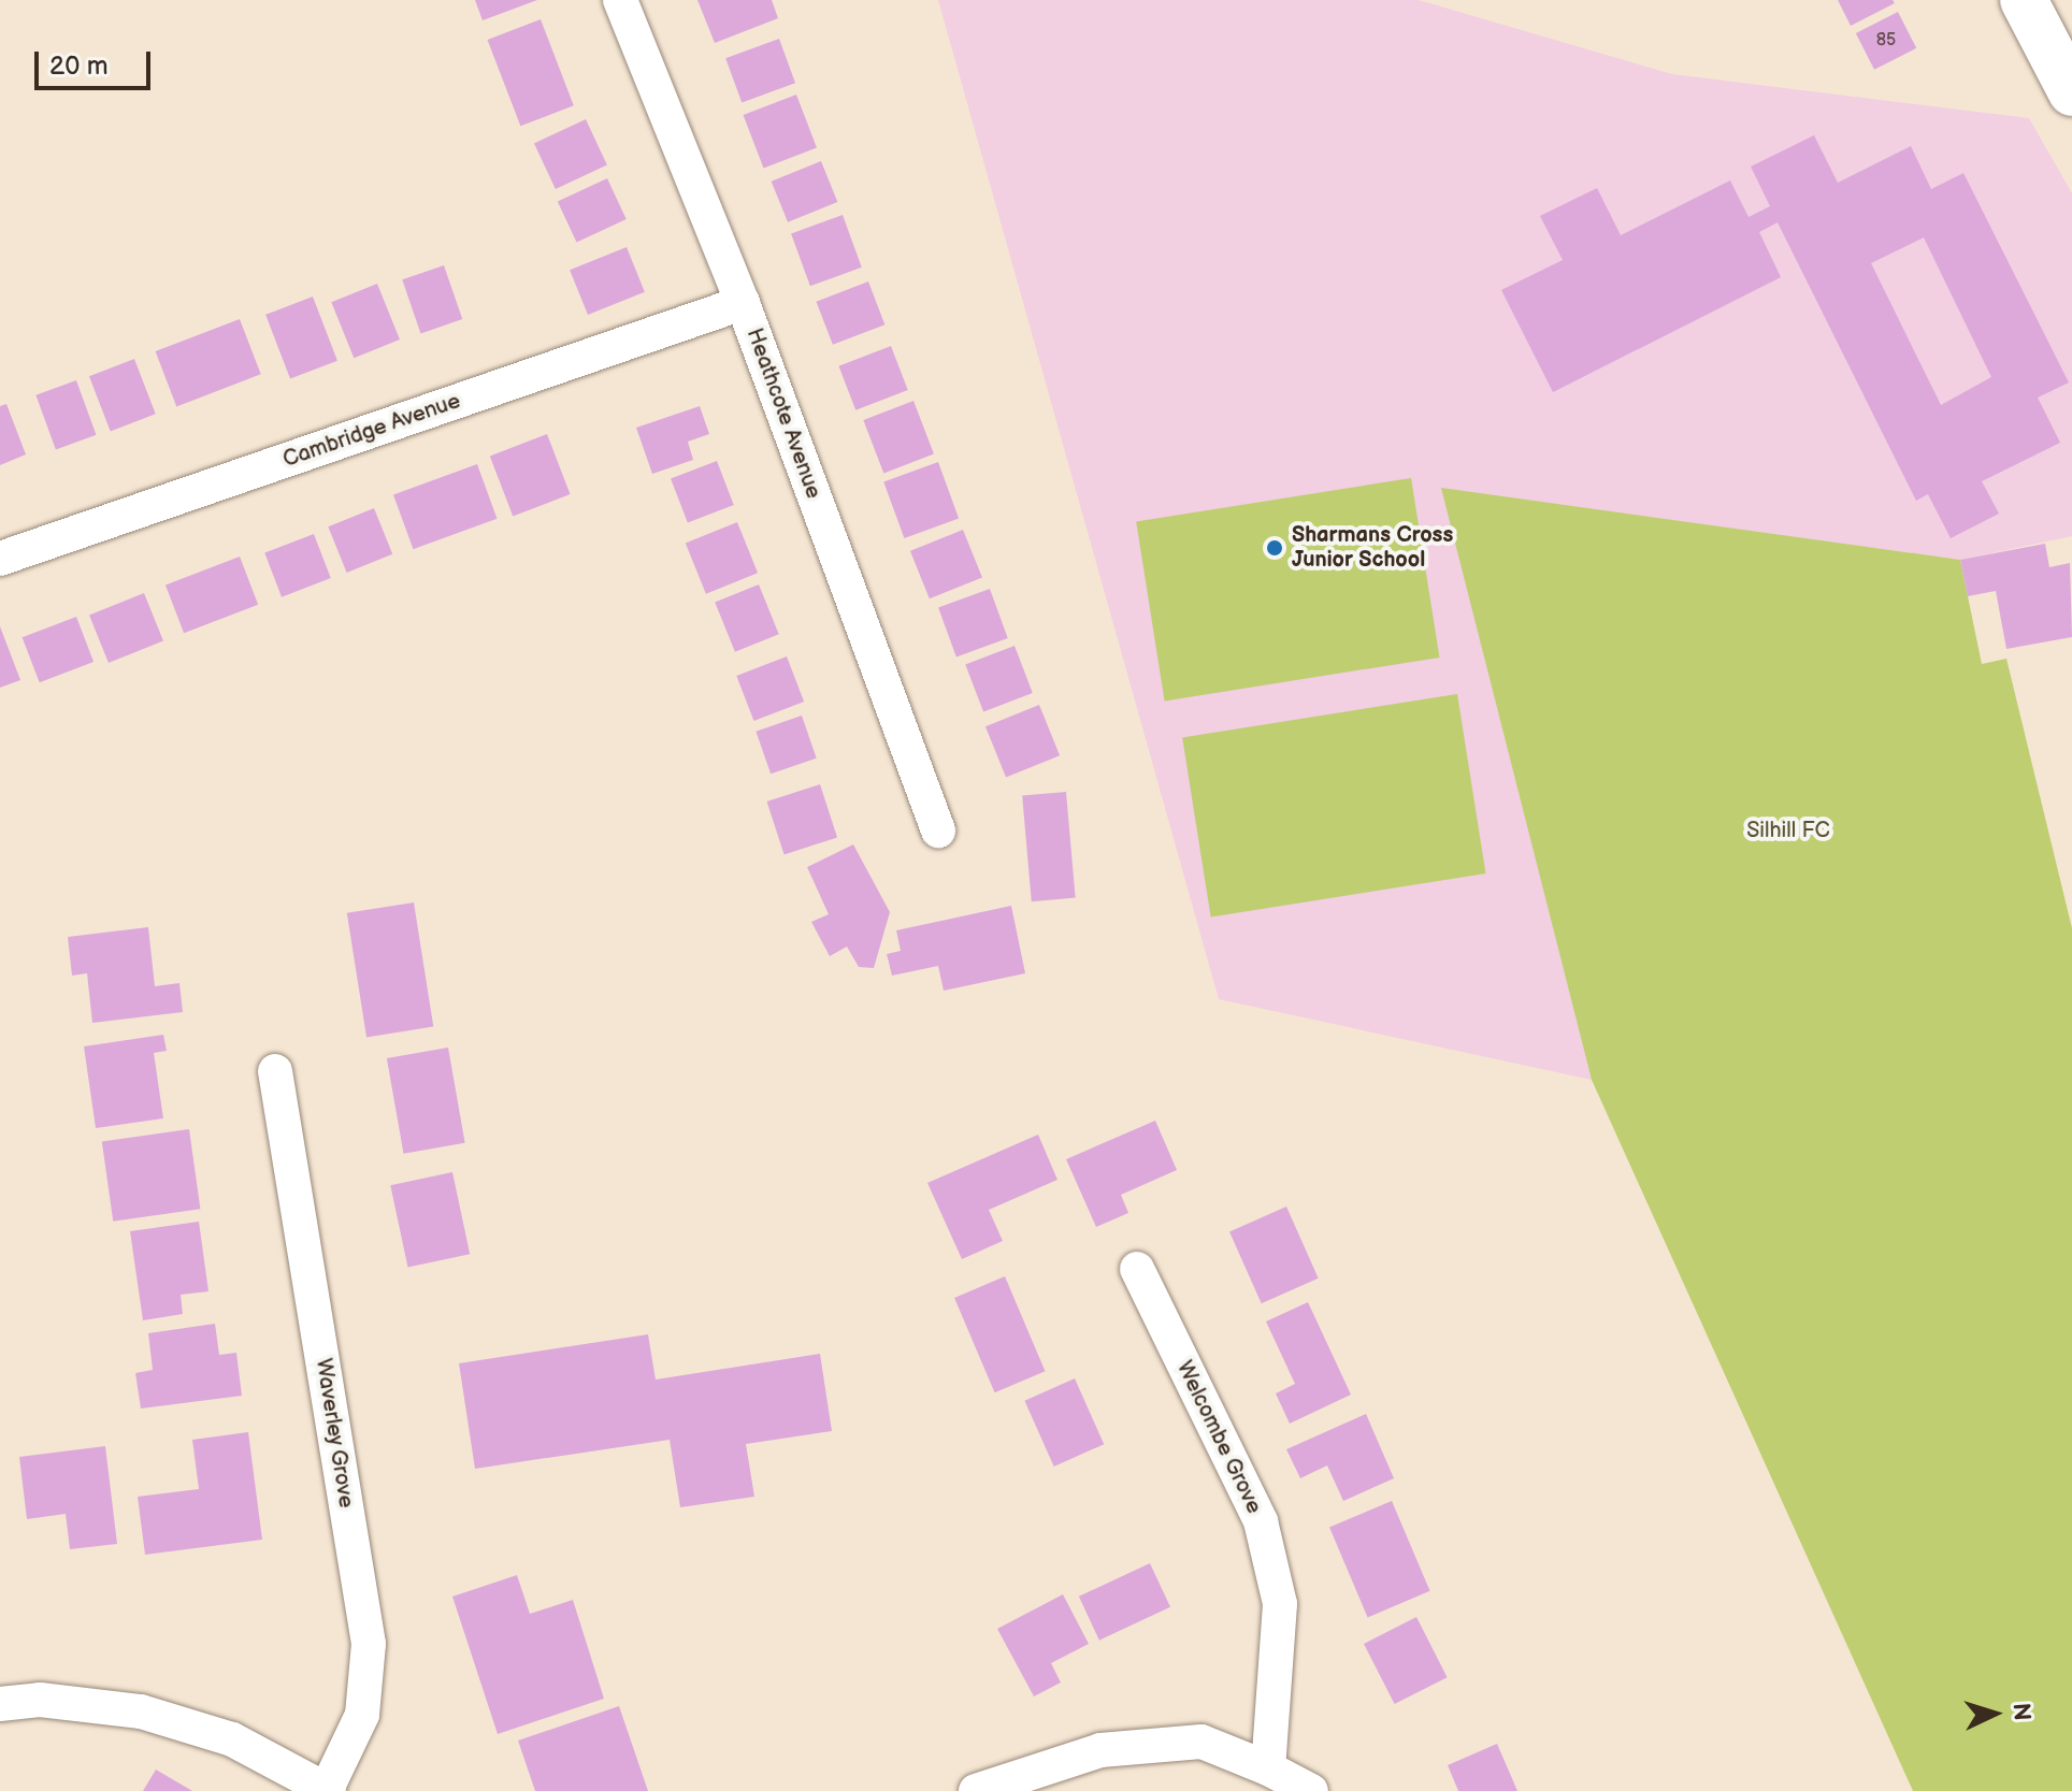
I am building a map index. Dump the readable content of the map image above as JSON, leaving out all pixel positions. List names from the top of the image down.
{
  "streets": {
    "street": [
      "Heathcote Avenue",
      "Cambridge Avenue",
      "Waverley Grove",
      "Welcombe Grove"
    ]
  },
  "crossings": [
    ["Heathcote Avenue", "Cambridge Avenue"]
  ],
  "parks": ["Silhill FC"],
  "places": ["Sharmans Cross Junior School"],
  "house_numbers": ["85"],
  "scale_bar": "20 m",
  "north": "right"
}
